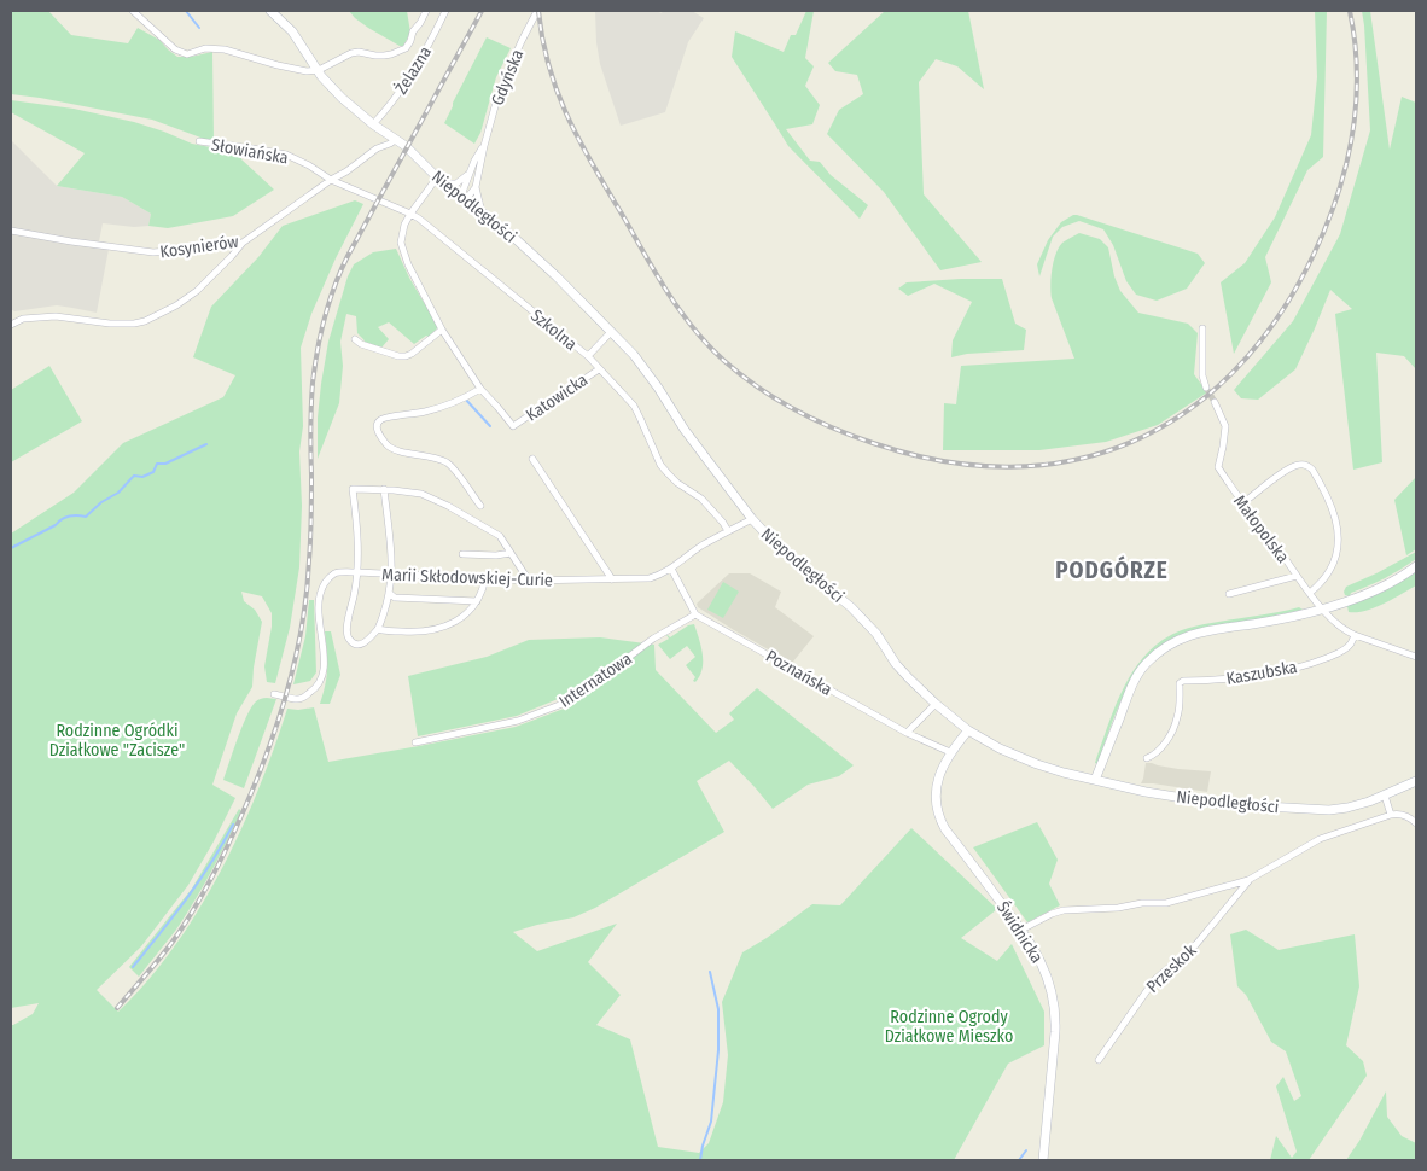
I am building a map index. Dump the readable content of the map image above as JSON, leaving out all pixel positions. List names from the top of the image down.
{
  "streets": {
    "main road": ["Niepodległości", "Świdnicka"],
    "street": [
      "Żelazna",
      "Gdyńska",
      "Słowiańska",
      "Kosynierów",
      "Szkolna",
      "Katowicka",
      "Małopolska",
      "Marii Skłodowskiej-Curie",
      "Poznańska",
      "Kaszubska",
      "Internatowa",
      "Przeskok"
    ]
  },
  "crossings": [
    ["Żelazna", "Niepodległości"],
    ["Gdyńska", "Niepodległości"],
    ["Słowiańska", "Kosynierów"],
    ["Słowiańska", "Szkolna"],
    ["Niepodległości", "Kosynierów"],
    ["Niepodległości", "Marii Skłodowskiej-Curie"],
    ["Niepodległości", "Świdnicka"],
    ["Kosynierów", "Szkolna"],
    ["Szkolna", "Katowicka"],
    ["Szkolna", "Marii Skłodowskiej-Curie"],
    ["Małopolska", "Kaszubska"],
    ["Poznańska", "Internatowa"],
    ["Poznańska", "Świdnicka"],
    ["Świdnicka", "Przeskok"]
  ],
  "districts": ["PODGÓRZE"],
  "parks": ["Rodzinne Ogródki Działkowe \"Zacisze\"", "Rodzinne Ogrody Działkowe Mieszko"]
}
